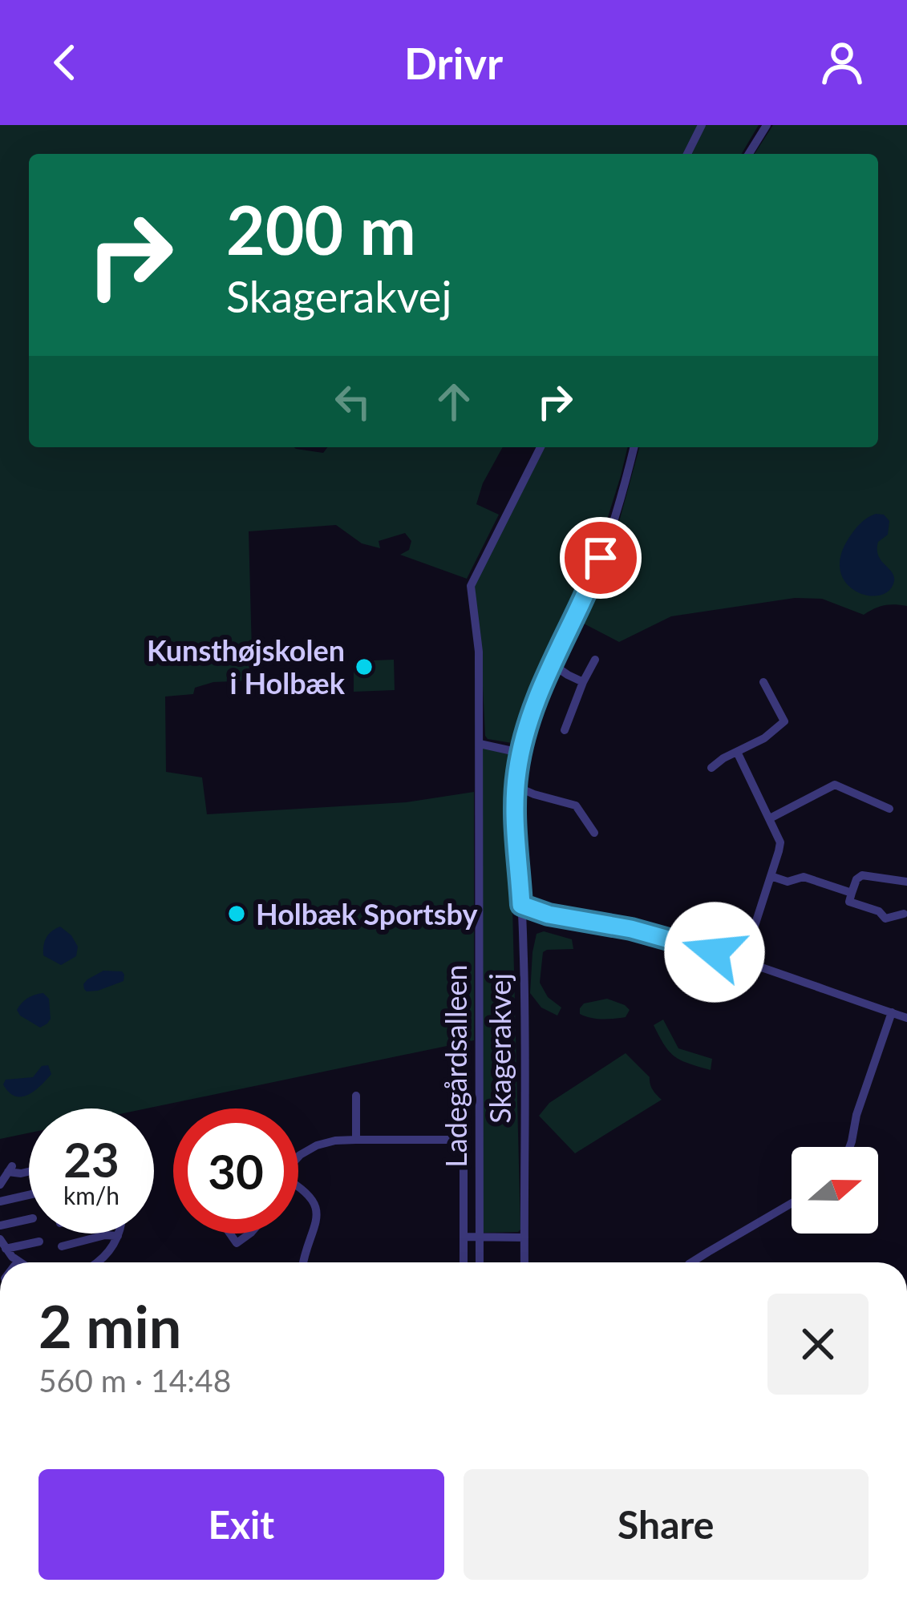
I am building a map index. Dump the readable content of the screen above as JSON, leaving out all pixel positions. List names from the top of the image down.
{
  "streets": {
    "street": ["Skagerakvej", "Ladegårdsalleen"]
  },
  "places": ["Kunsthøjskolen i Holbæk", "Holbæk Sportsby"],
  "north": "right",
  "page": {
    "header": "Drivr",
    "turn": ["200 m", "Skagerakvej"],
    "speed": "23 km/h",
    "limit": "30",
    "heading": ["2 min", "560 m · 14:48"],
    "buttons": ["Exit", "Share"]
  }
}
